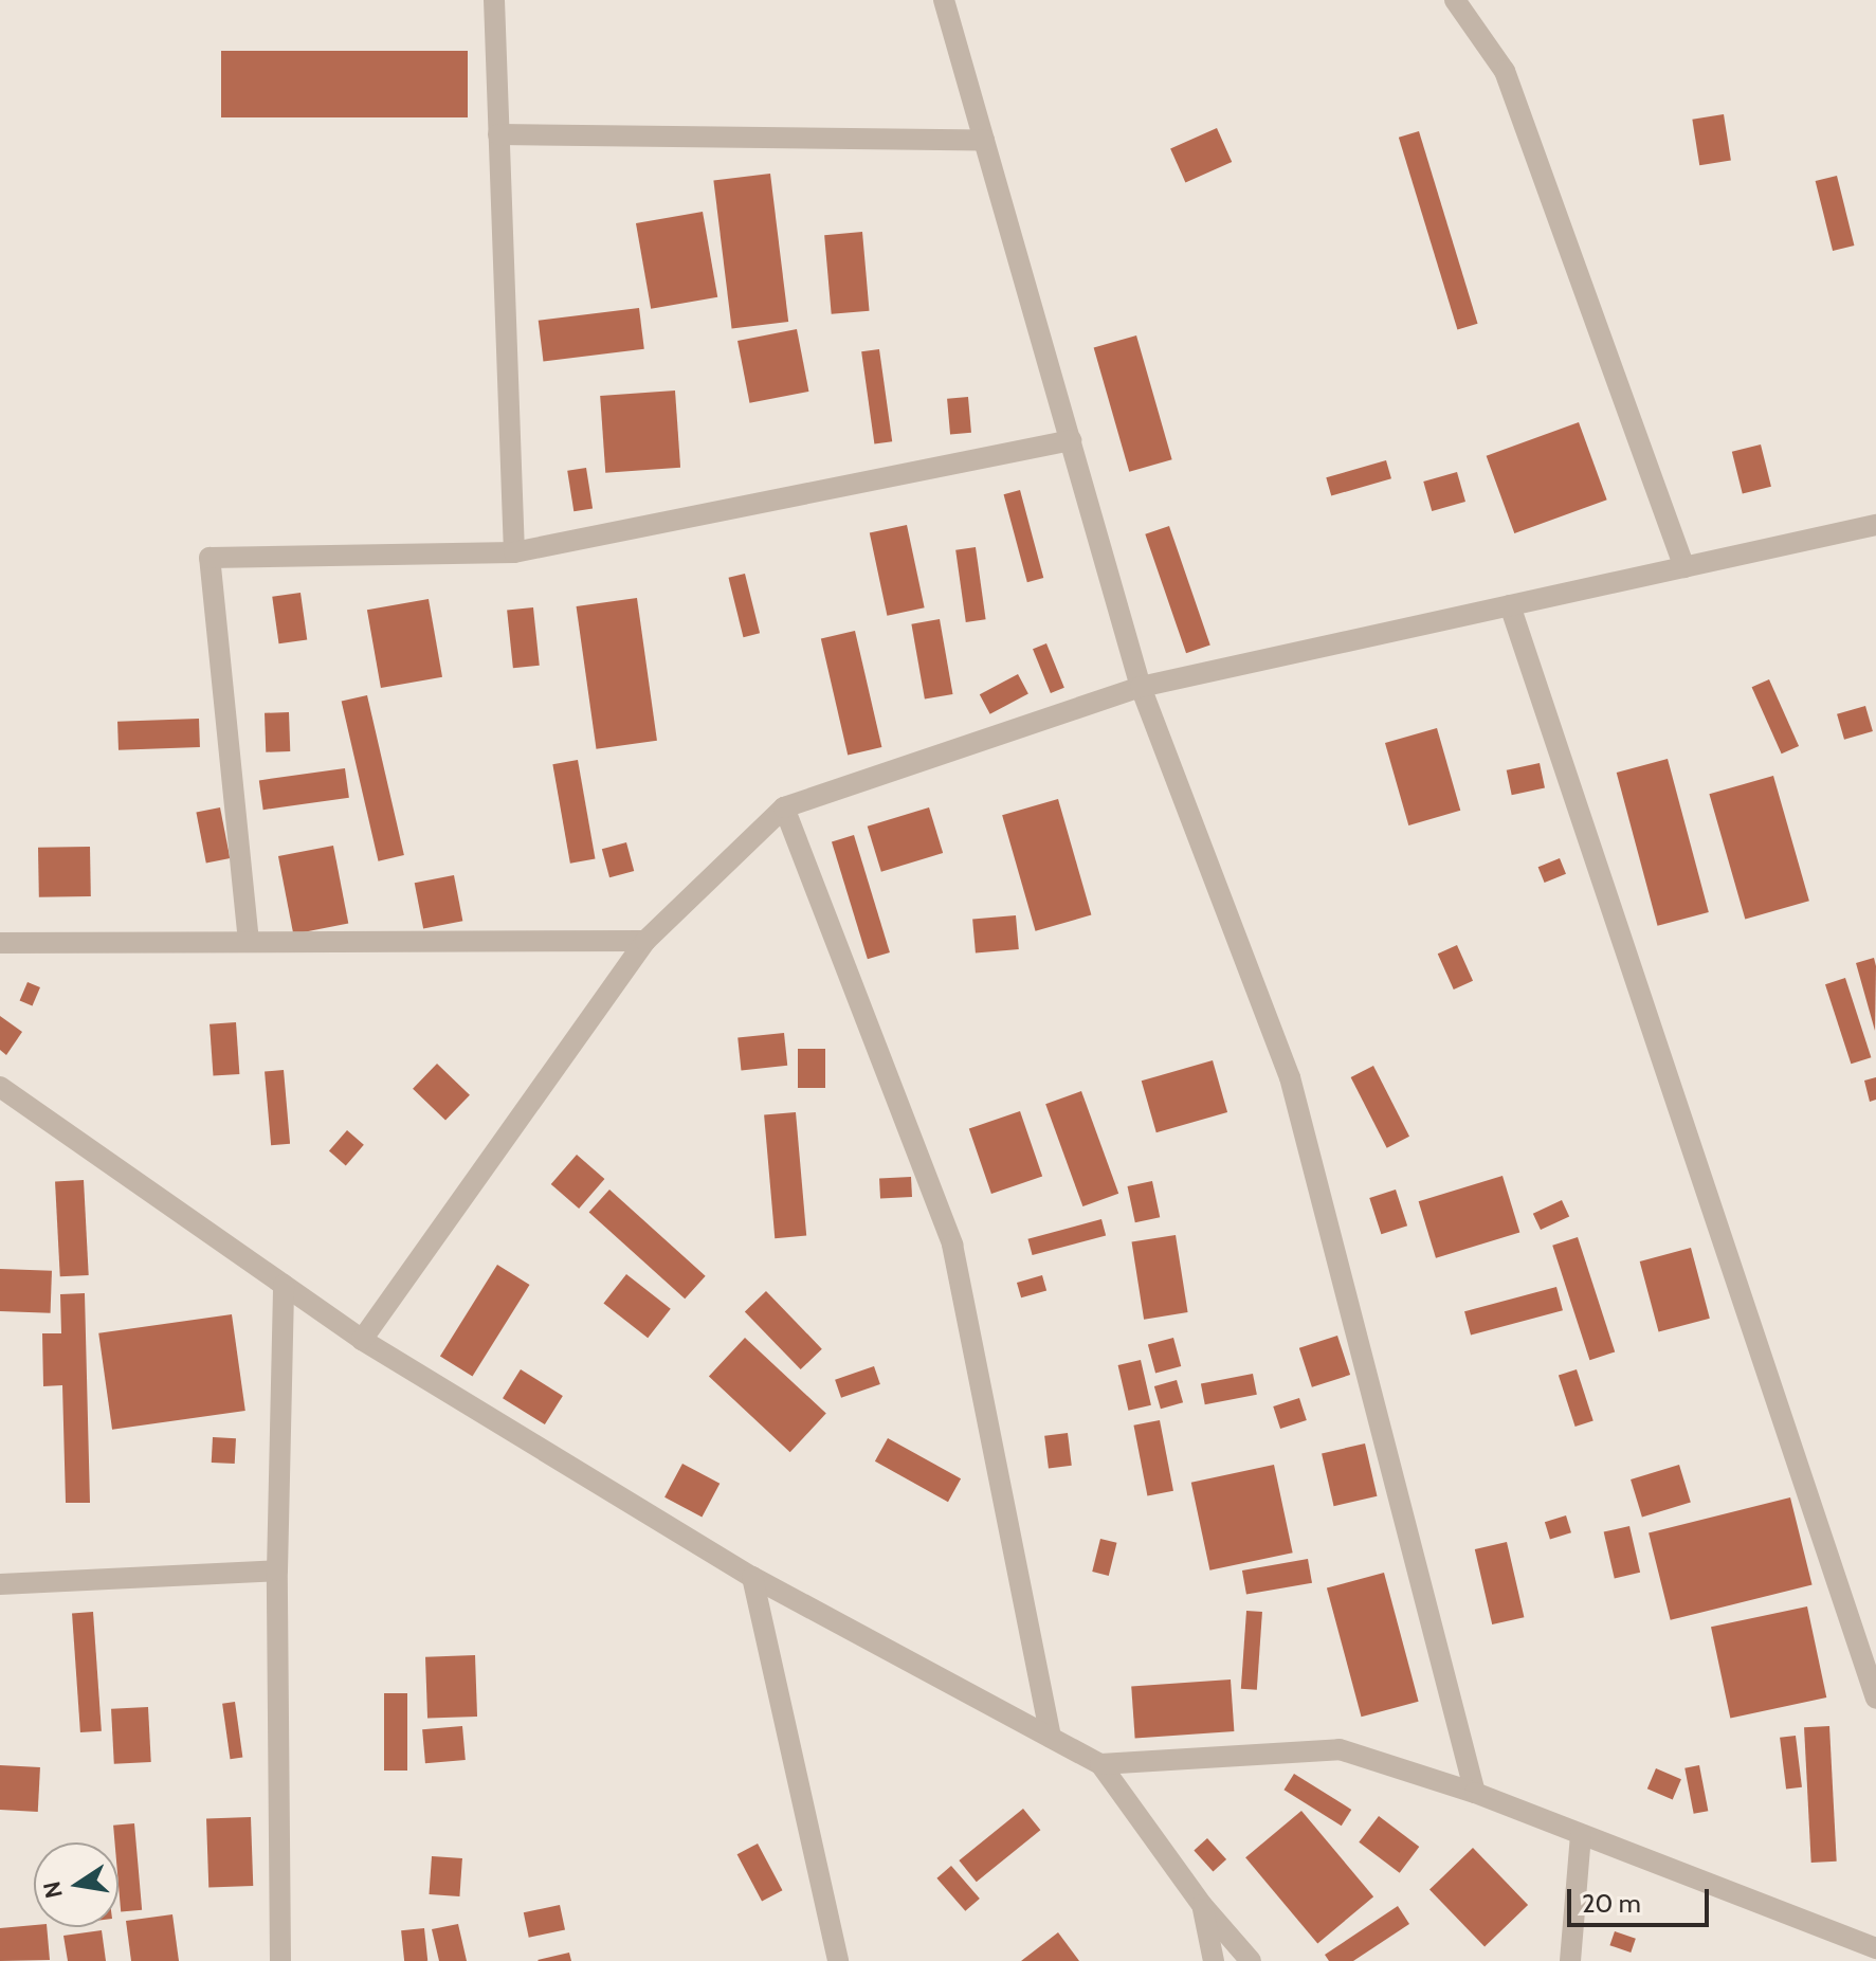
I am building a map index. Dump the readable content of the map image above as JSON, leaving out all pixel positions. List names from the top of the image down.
{
  "scale_bar": "20 m",
  "north": "left"
}
